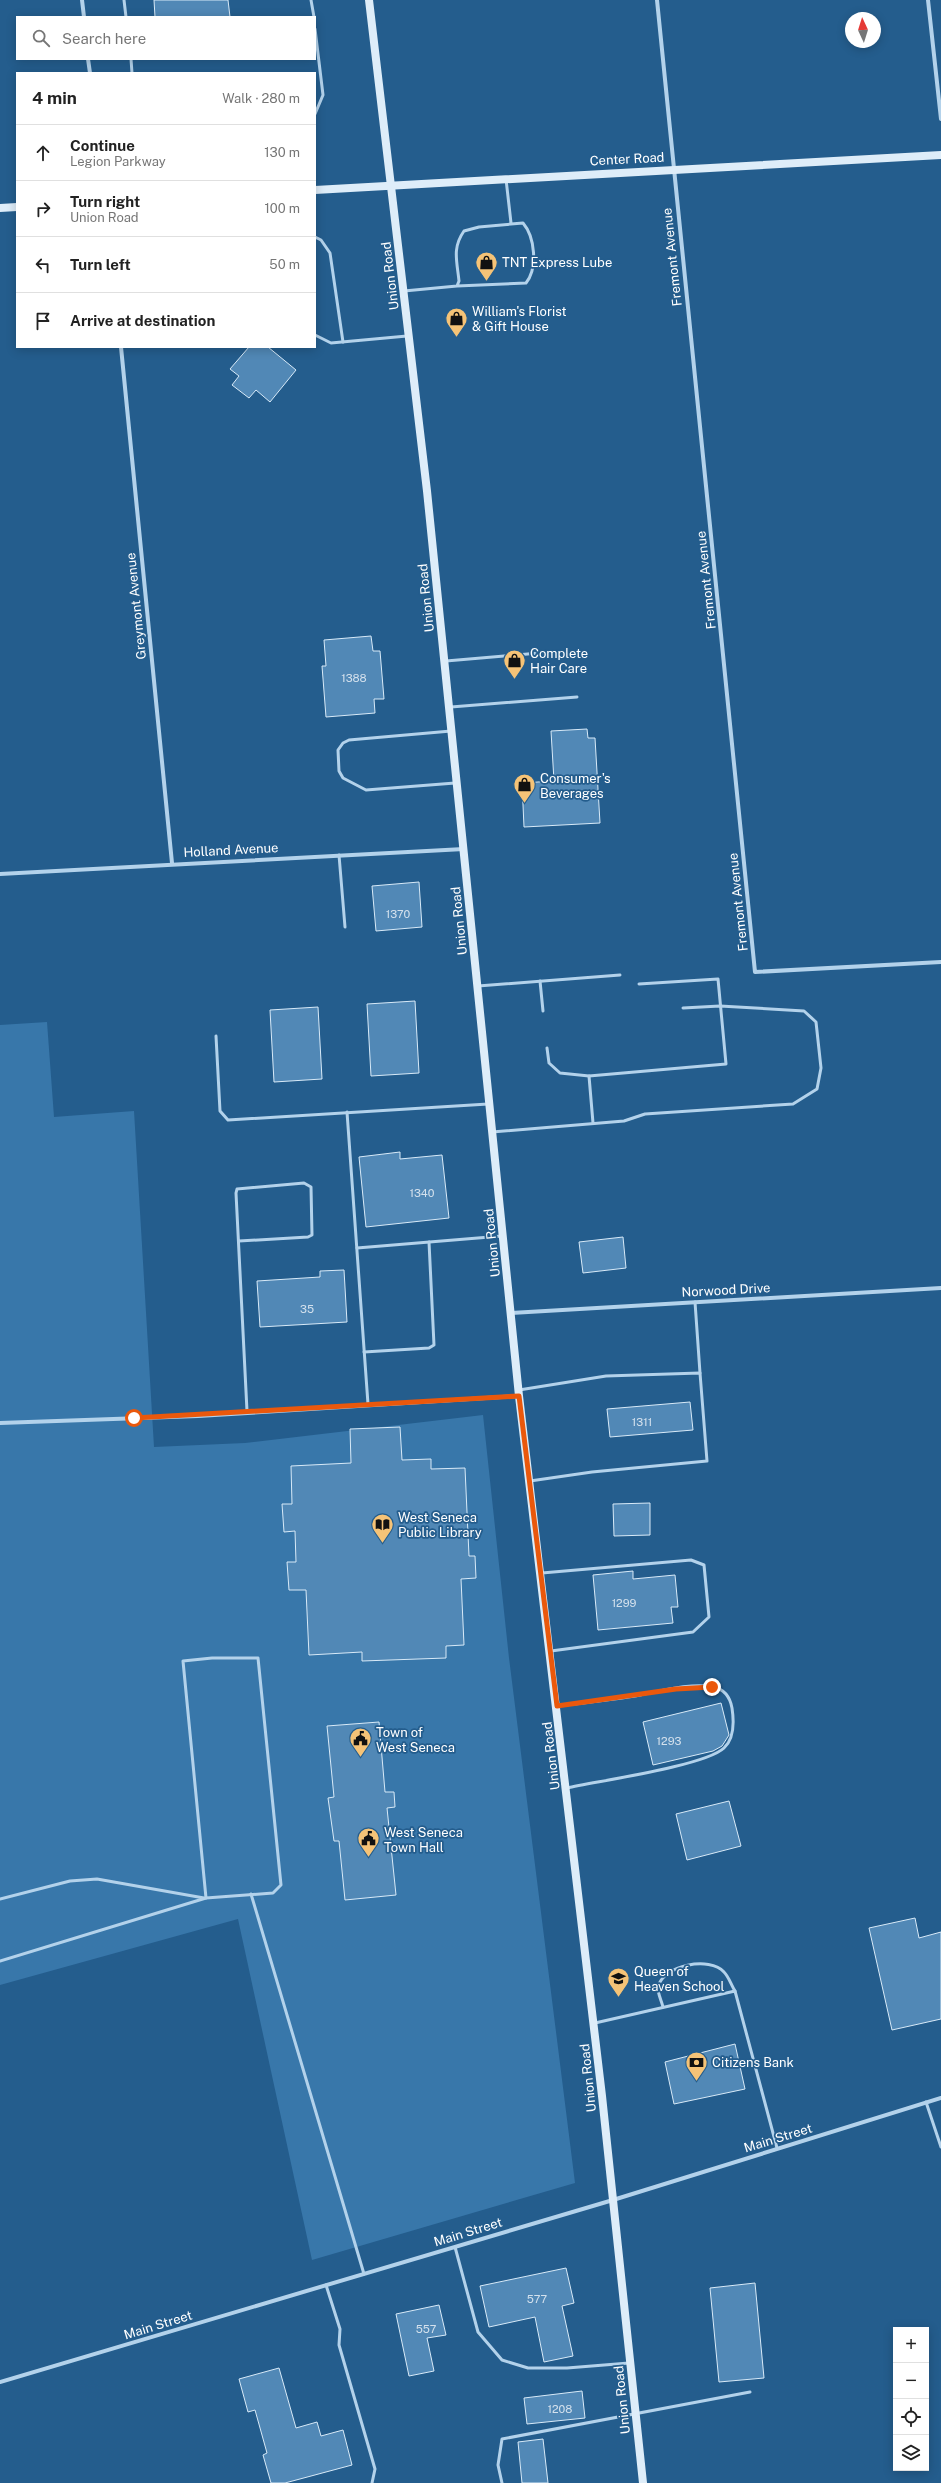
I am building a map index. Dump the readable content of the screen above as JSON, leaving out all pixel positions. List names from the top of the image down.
{
  "streets": {
    "main road": ["Center Road", "Union Road"],
    "street": [
      "Fremont Avenue",
      "Greymont Avenue",
      "Holland Avenue",
      "Norwood Drive",
      "Main Street"
    ]
  },
  "crossings": [
    ["Center Road", "Fremont Avenue"],
    ["Center Road", "Union Road"],
    ["Union Road", "Holland Avenue"],
    ["Union Road", "Norwood Drive"],
    ["Union Road", "Main Street"],
    ["Greymont Avenue", "Holland Avenue"]
  ],
  "places": {
    "shop": [
      "TNT Express Lube",
      "William's Florist & Gift House",
      "Complete Hair Care",
      "Consumer's Beverages"
    ],
    "library": ["West Seneca Public Library"],
    "public building": ["Town of West Seneca", "West Seneca Town Hall"],
    "school or university": ["Queen of Heaven School"],
    "bank": ["Citizens Bank"]
  },
  "house_numbers": [
    "1388",
    "1370",
    "1340",
    "35",
    "1311",
    "1299",
    "1293",
    "577",
    "557",
    "1208"
  ],
  "north": "top",
  "page": {
    "search": "Search here",
    "heading": ["4 min", "Walk · 280 m"],
    "list": [
      ["Continue", "Legion Parkway", "130 m"],
      ["Turn right", "Union Road", "100 m"],
      ["Turn left", "50 m"],
      "Arrive at destination"
    ],
    "map_buttons": ["+", "−"]
  }
}
